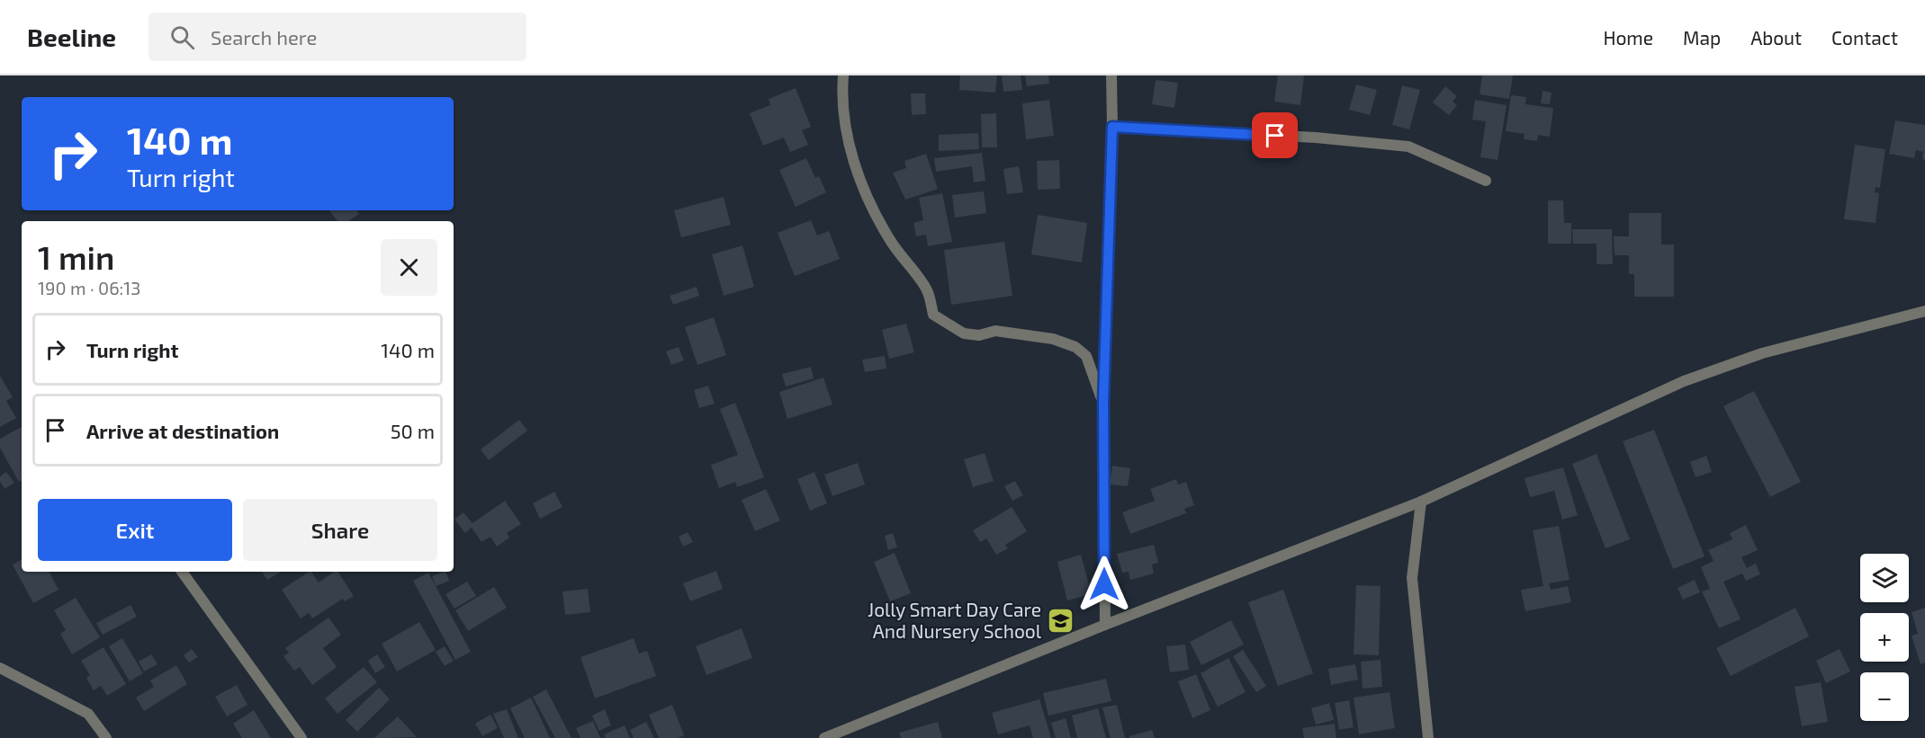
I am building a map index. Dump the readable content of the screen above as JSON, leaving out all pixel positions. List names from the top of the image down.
{
  "places": {
    "school or university": ["Jolly Smart Day Care And Nursery School"]
  },
  "page": {
    "header": "Beeline",
    "search": "Search here",
    "nav": [
      "Home",
      "Map",
      "About",
      "Contact"
    ],
    "turn": ["140 m", "Turn right"],
    "heading": ["1 min", "190 m · 06:13"],
    "list": [
      {
        "name": "Turn right",
        "value": "140 m"
      },
      {
        "name": "Arrive at destination",
        "value": "50 m"
      }
    ],
    "buttons": ["Exit", "Share"],
    "map_buttons": ["+", "−"]
  }
}
